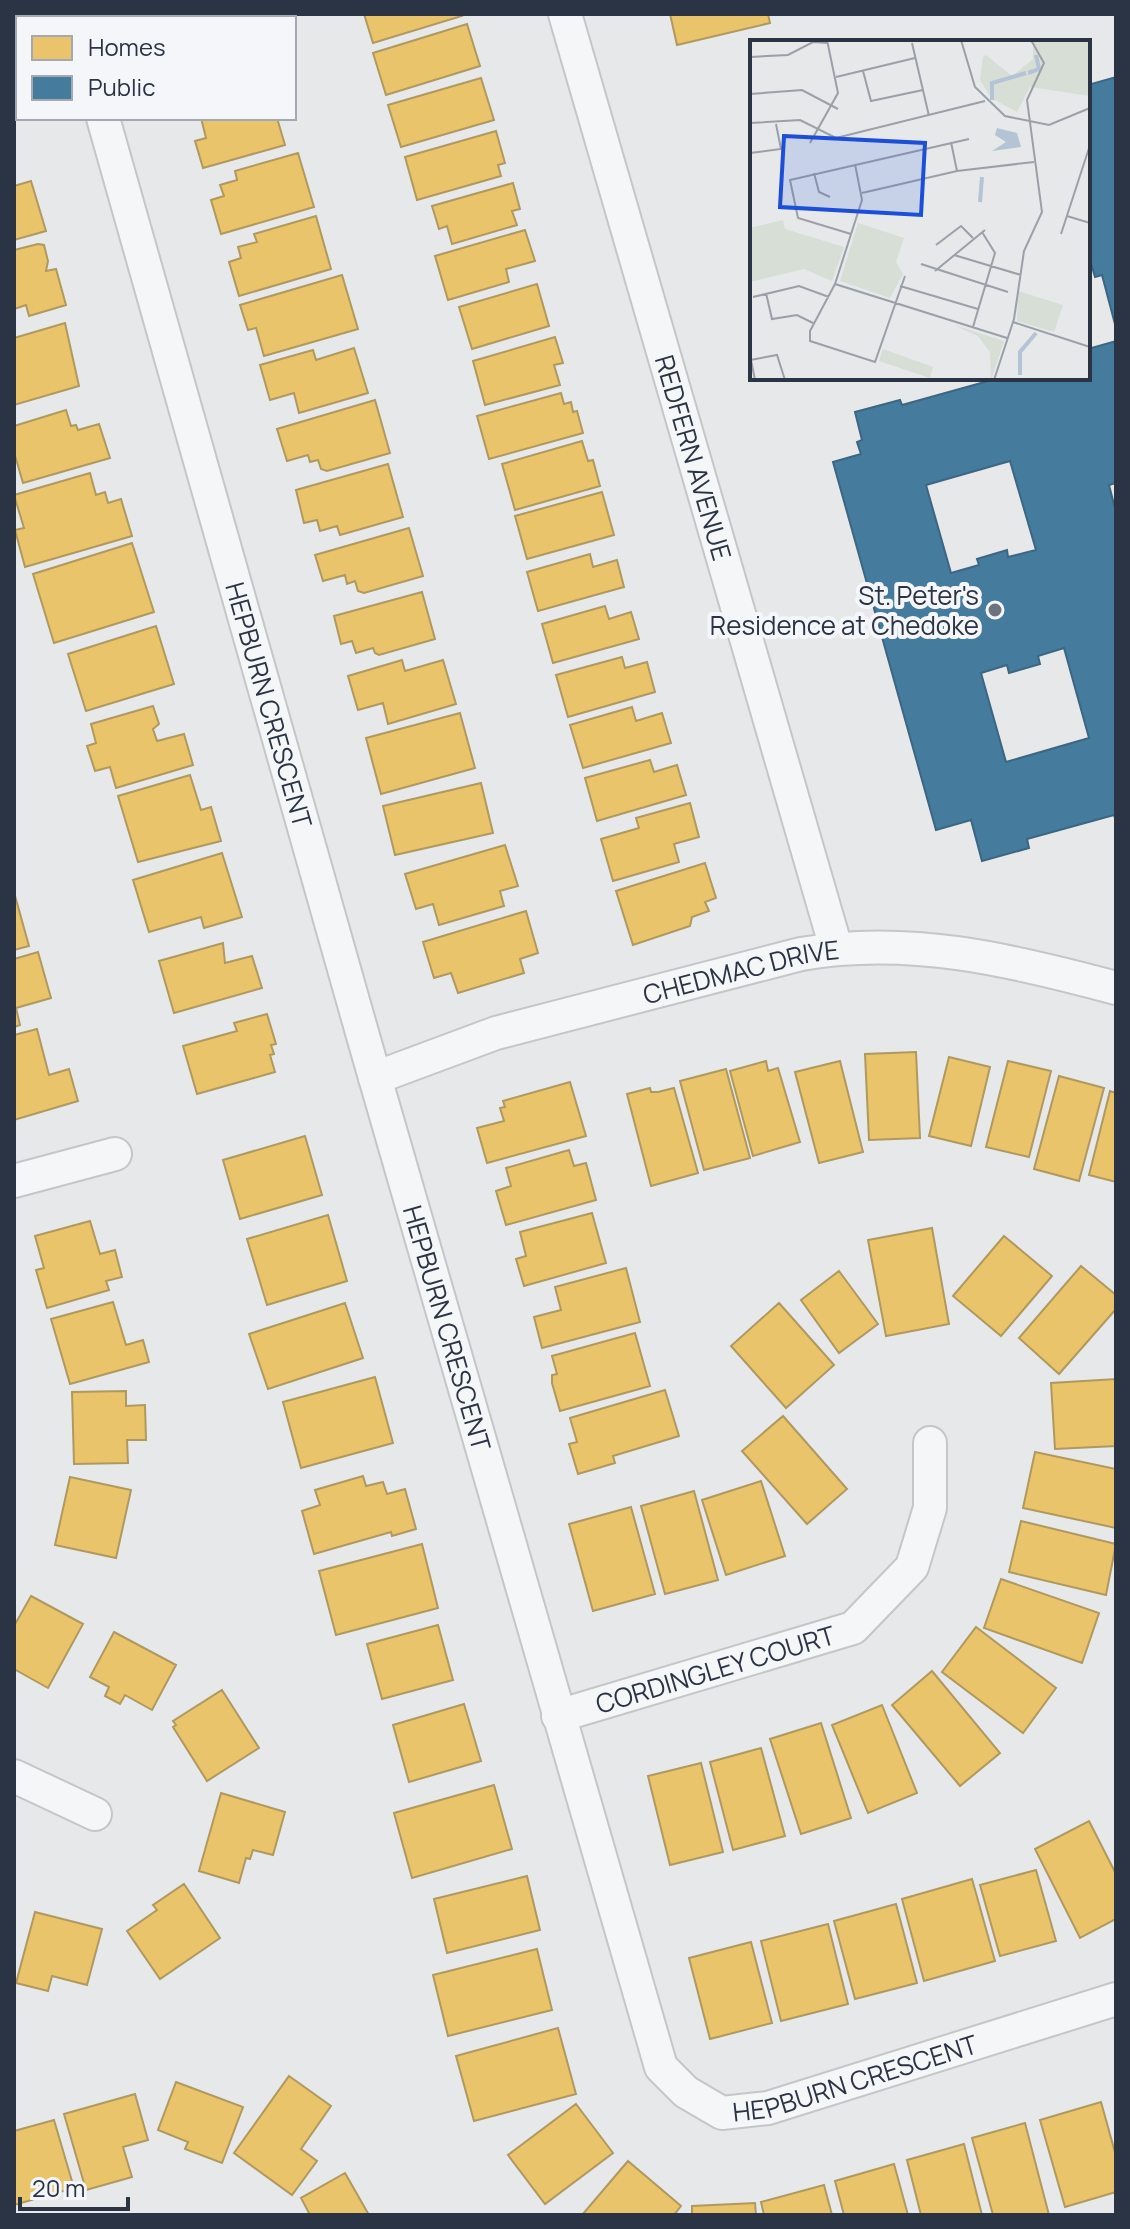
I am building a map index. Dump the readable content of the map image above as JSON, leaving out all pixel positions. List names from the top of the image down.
{
  "streets": {
    "street": [
      "REDFERN AVENUE",
      "HEPBURN CRESCENT",
      "CHEDMAC DRIVE",
      "CORDINGLEY COURT"
    ]
  },
  "crossings": [
    ["REDFERN AVENUE", "CHEDMAC DRIVE"],
    ["HEPBURN CRESCENT", "CHEDMAC DRIVE"],
    ["HEPBURN CRESCENT", "CORDINGLEY COURT"]
  ],
  "places": ["St. Peter's Residence at Chedoke"],
  "legend": ["Homes", "Public"],
  "scale_bar": "20 m"
}
